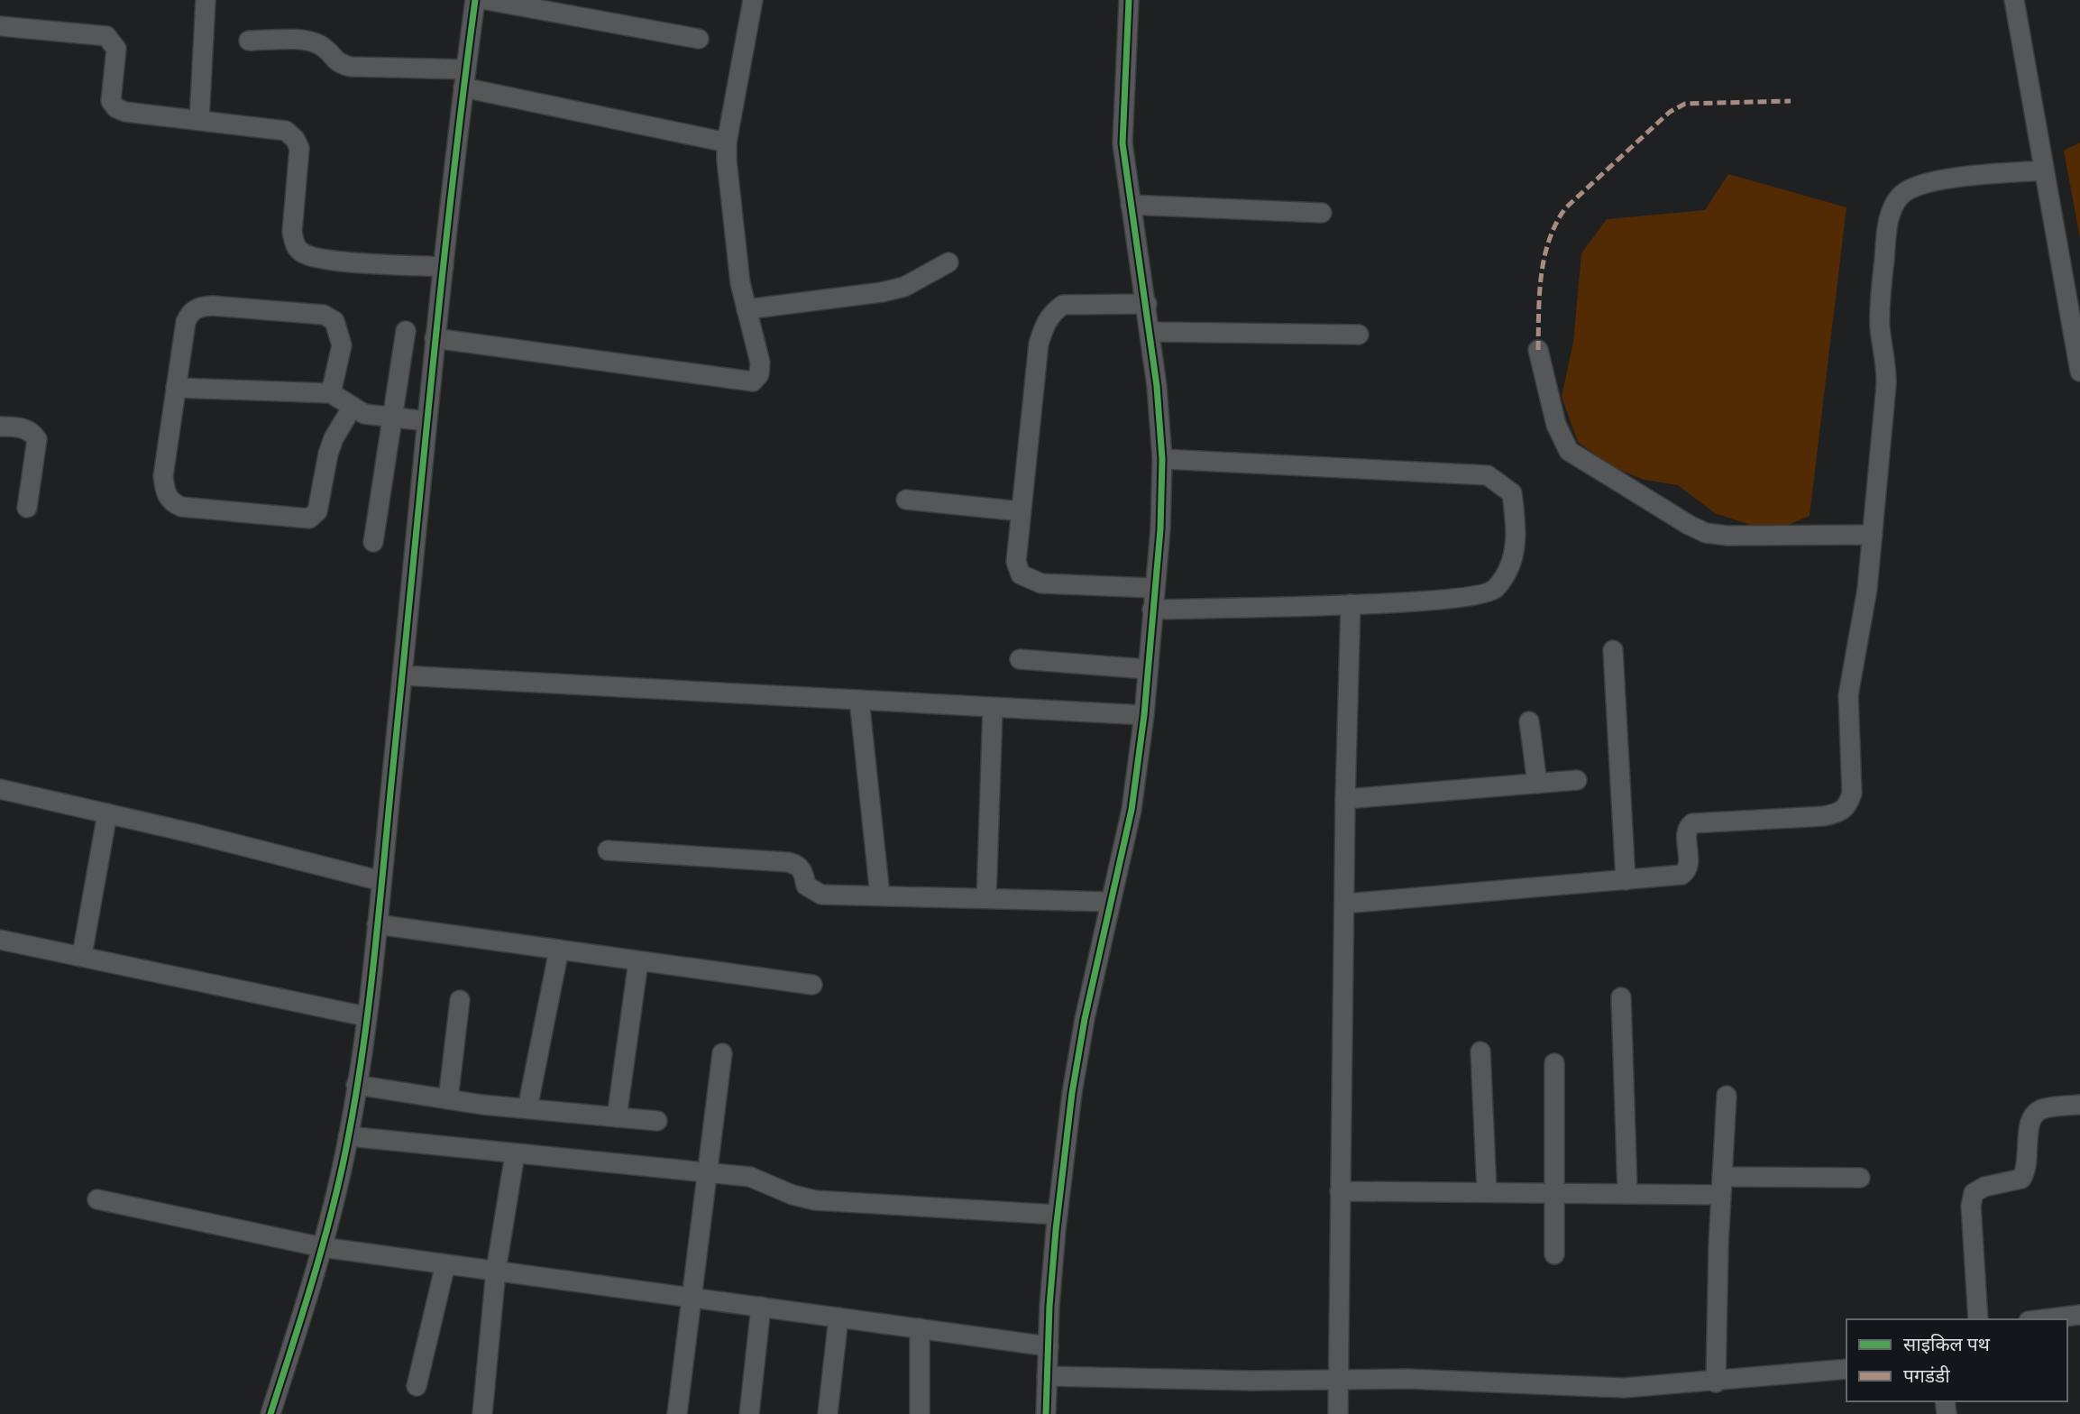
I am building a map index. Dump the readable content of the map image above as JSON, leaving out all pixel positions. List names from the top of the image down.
{
  "legend": ["साइकिल पथ", "पगडंडी"]
}
